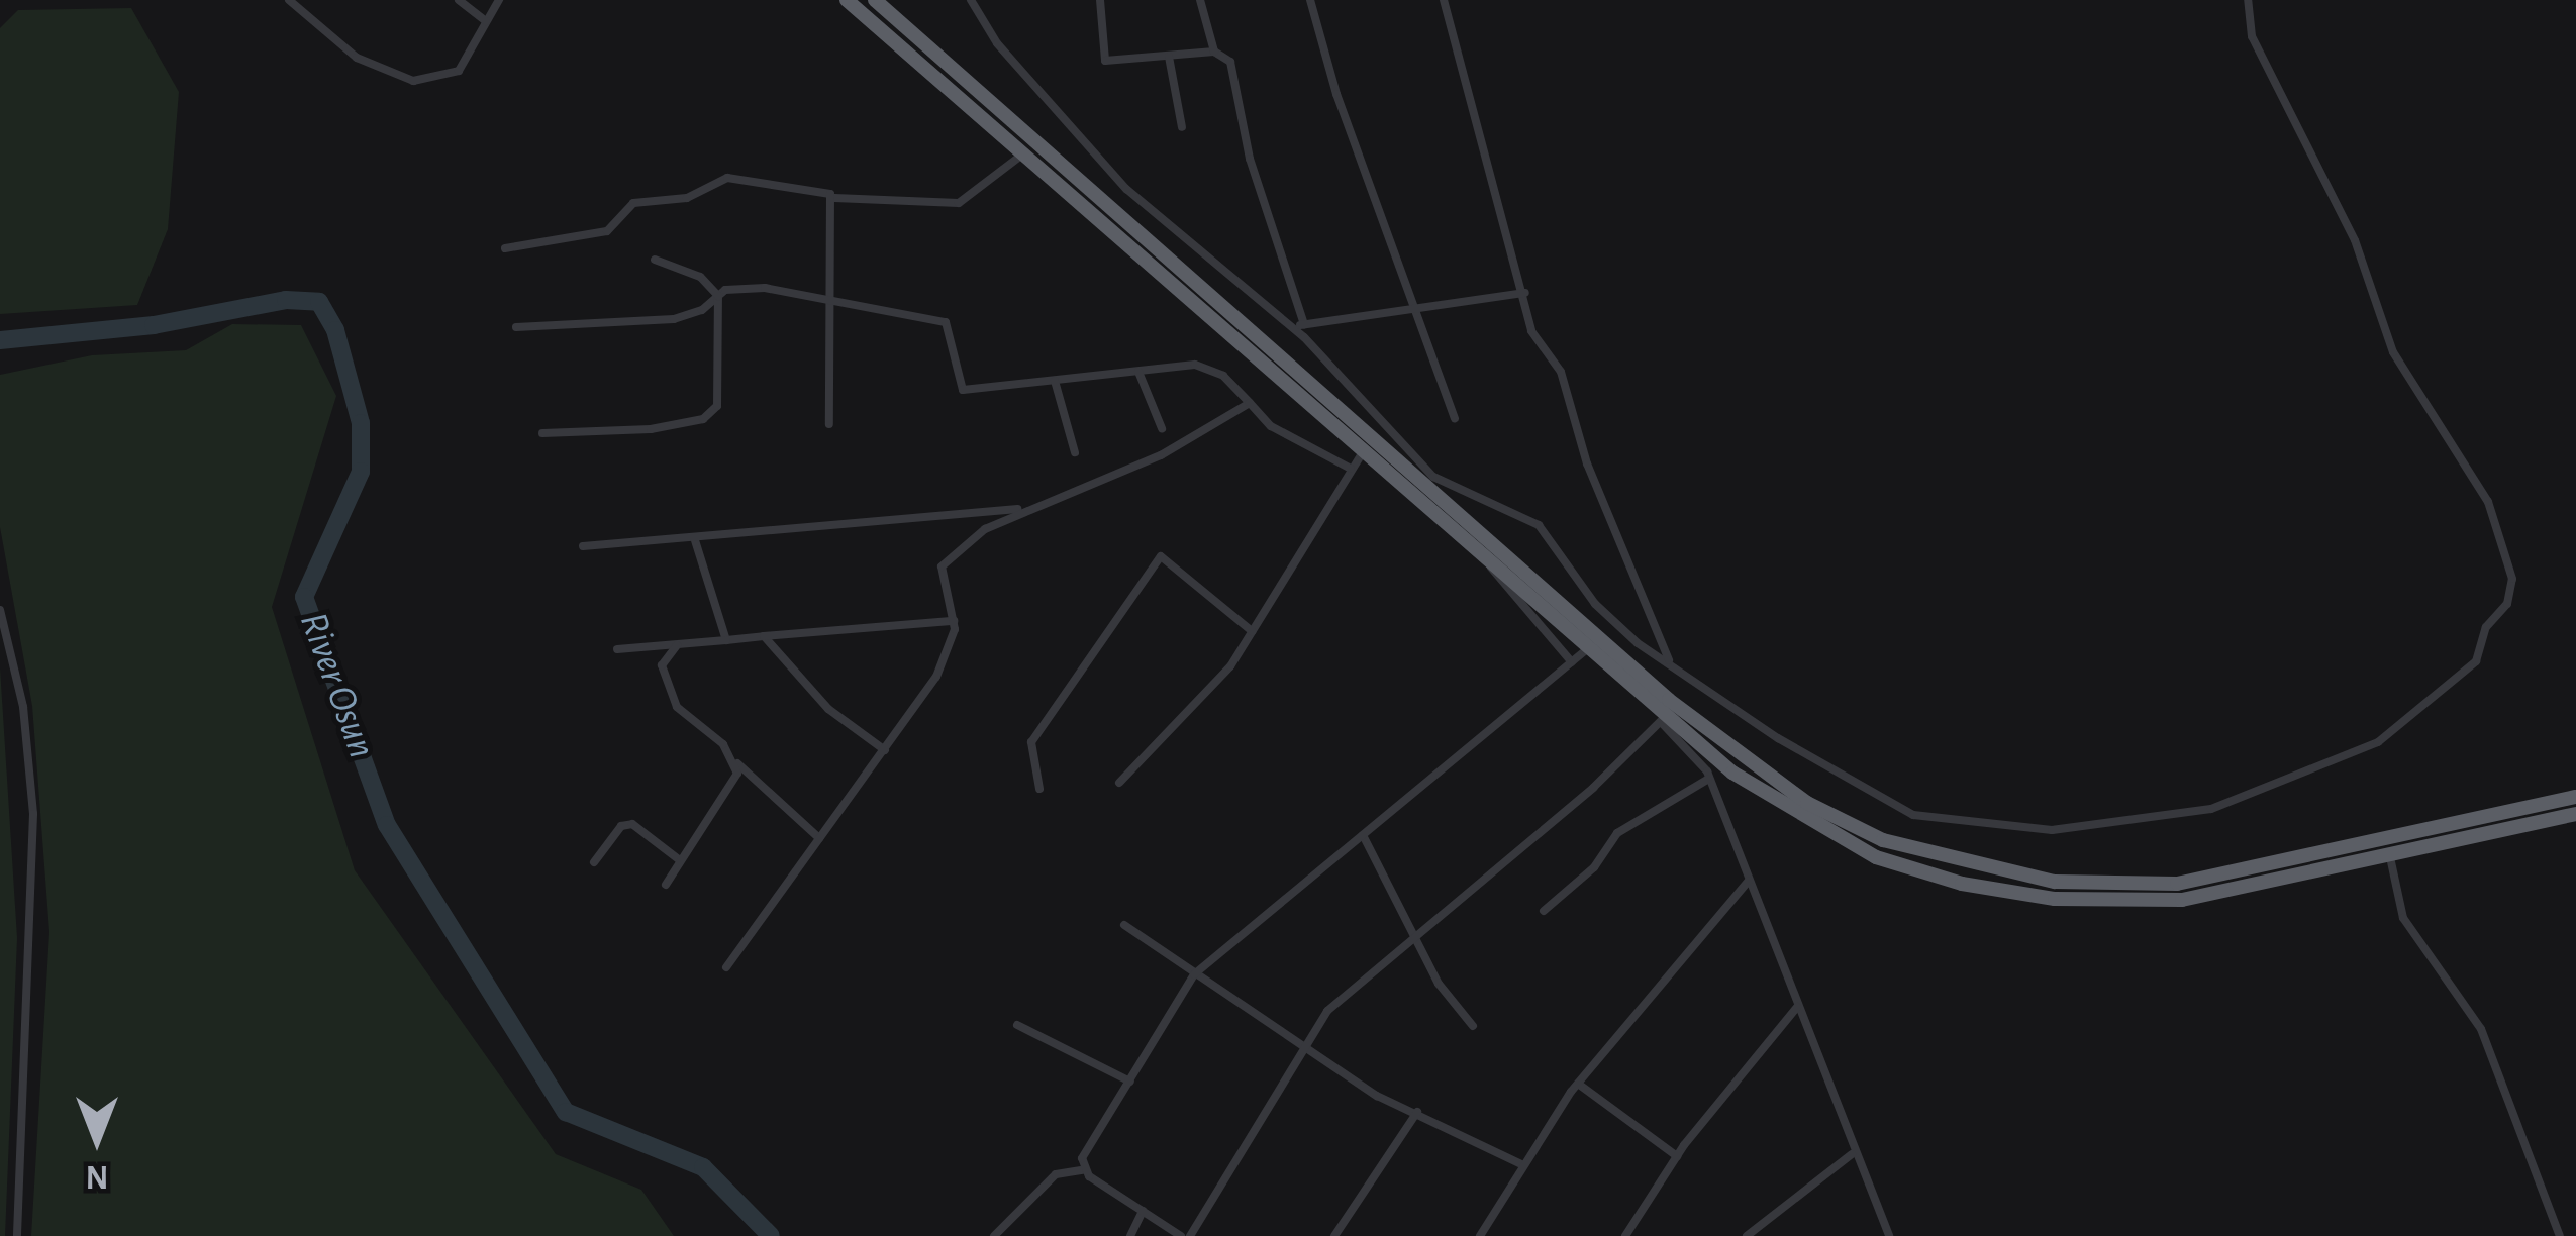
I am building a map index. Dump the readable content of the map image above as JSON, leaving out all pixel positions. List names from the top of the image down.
{
  "water": ["River Osun"],
  "north": "bottom"
}
